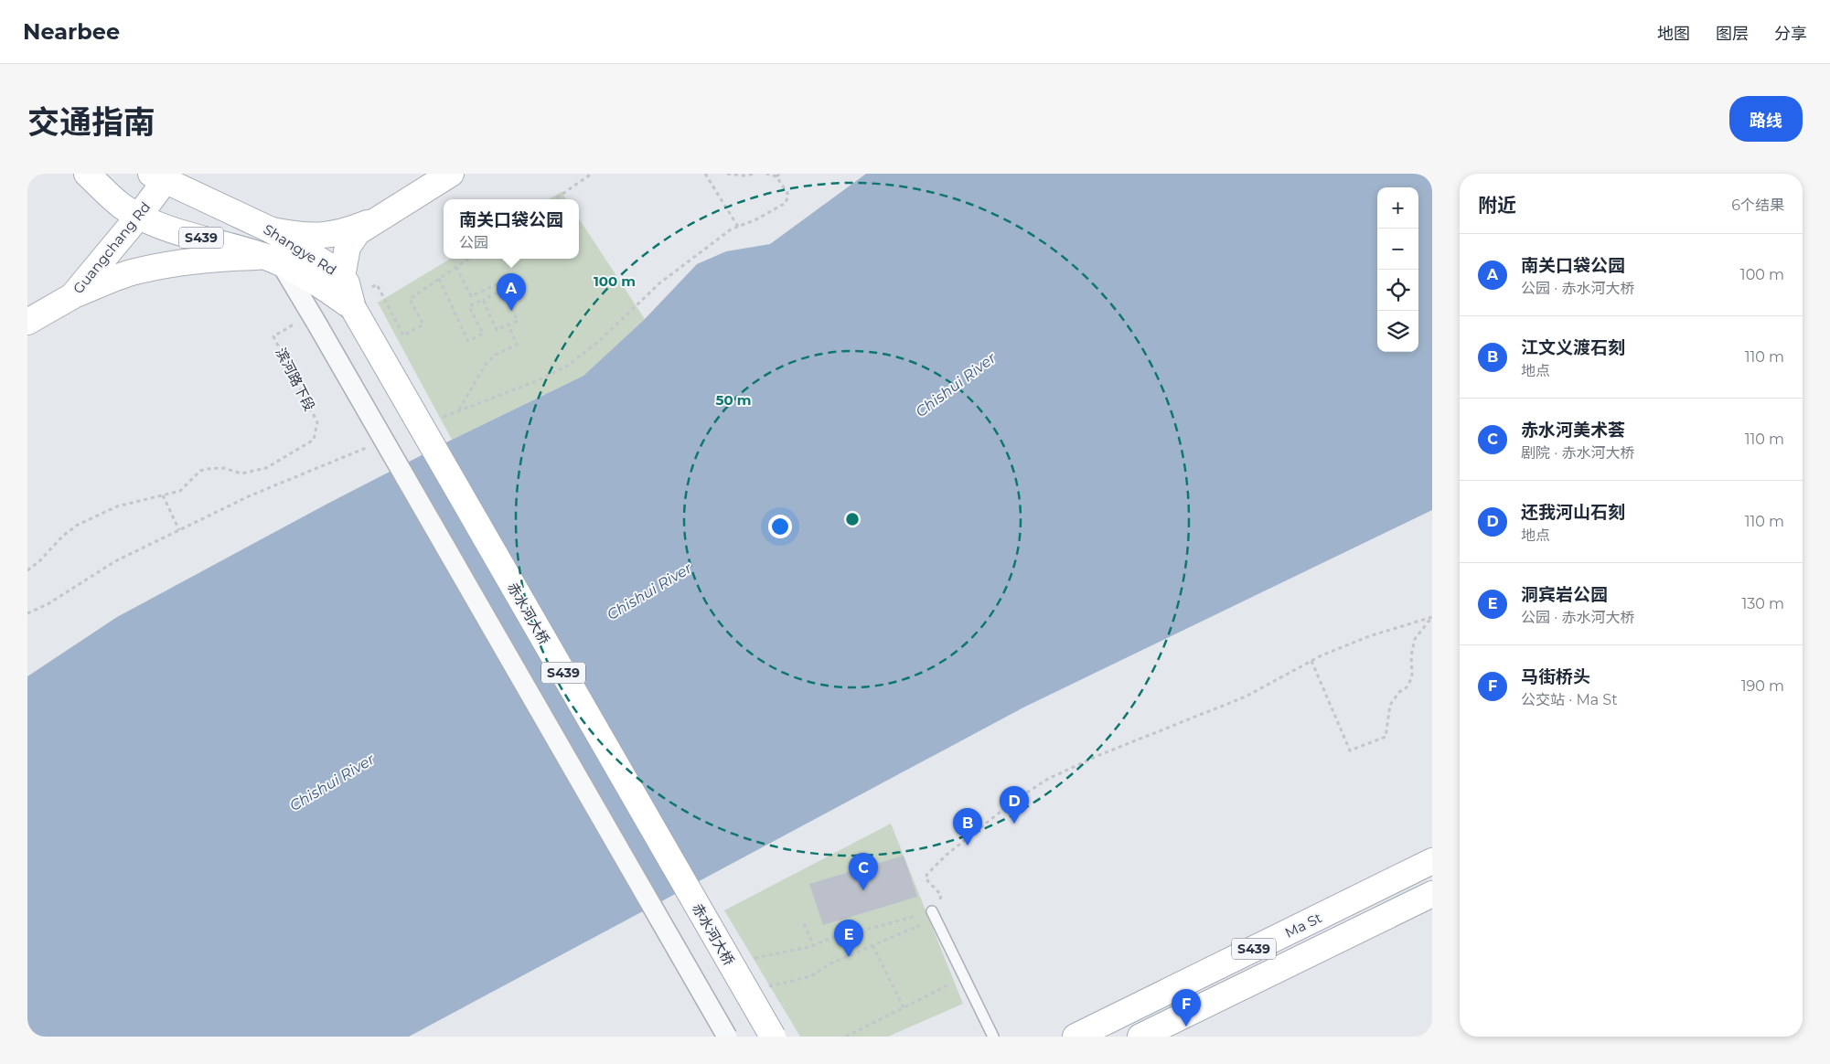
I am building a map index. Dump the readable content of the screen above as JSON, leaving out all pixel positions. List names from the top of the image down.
{
  "streets": {
    "main road": [
      "S439",
      "Guangchang Rd",
      "Shangye Rd",
      "赤水河大桥",
      "Ma St"
    ],
    "path": ["滨河路下段"]
  },
  "crossings": [
    ["Guangchang Rd", "Shangye Rd"],
    ["Shangye Rd", "赤水河大桥"]
  ],
  "water": ["Chishui River"],
  "page": {
    "header": "Nearbee",
    "nav": ["地图", "图层", "分享"],
    "title": "交通指南",
    "buttons": "路线",
    "heading": ["附近", "6个结果"],
    "map_buttons": ["+", "−"],
    "popup": ["南关口袋公园", "公园"],
    "list": [
      {
        "mark": "A",
        "name": "南关口袋公园",
        "note": "公园 · 赤水河大桥",
        "value": "100 m"
      },
      {
        "mark": "B",
        "name": "江文义渡石刻",
        "note": "地点",
        "value": "110 m"
      },
      {
        "mark": "C",
        "name": "赤水河美术荟",
        "note": "剧院 · 赤水河大桥",
        "value": "110 m"
      },
      {
        "mark": "D",
        "name": "还我河山石刻",
        "note": "地点",
        "value": "110 m"
      },
      {
        "mark": "E",
        "name": "洞宾岩公园",
        "note": "公园 · 赤水河大桥",
        "value": "130 m"
      },
      {
        "mark": "F",
        "name": "马街桥头",
        "note": "公交站 · Ma St",
        "value": "190 m"
      }
    ],
    "pins": [
      "A",
      "D",
      "B",
      "C",
      "E",
      "F"
    ]
  },
  "rings": ["100 m", "50 m"]
}
